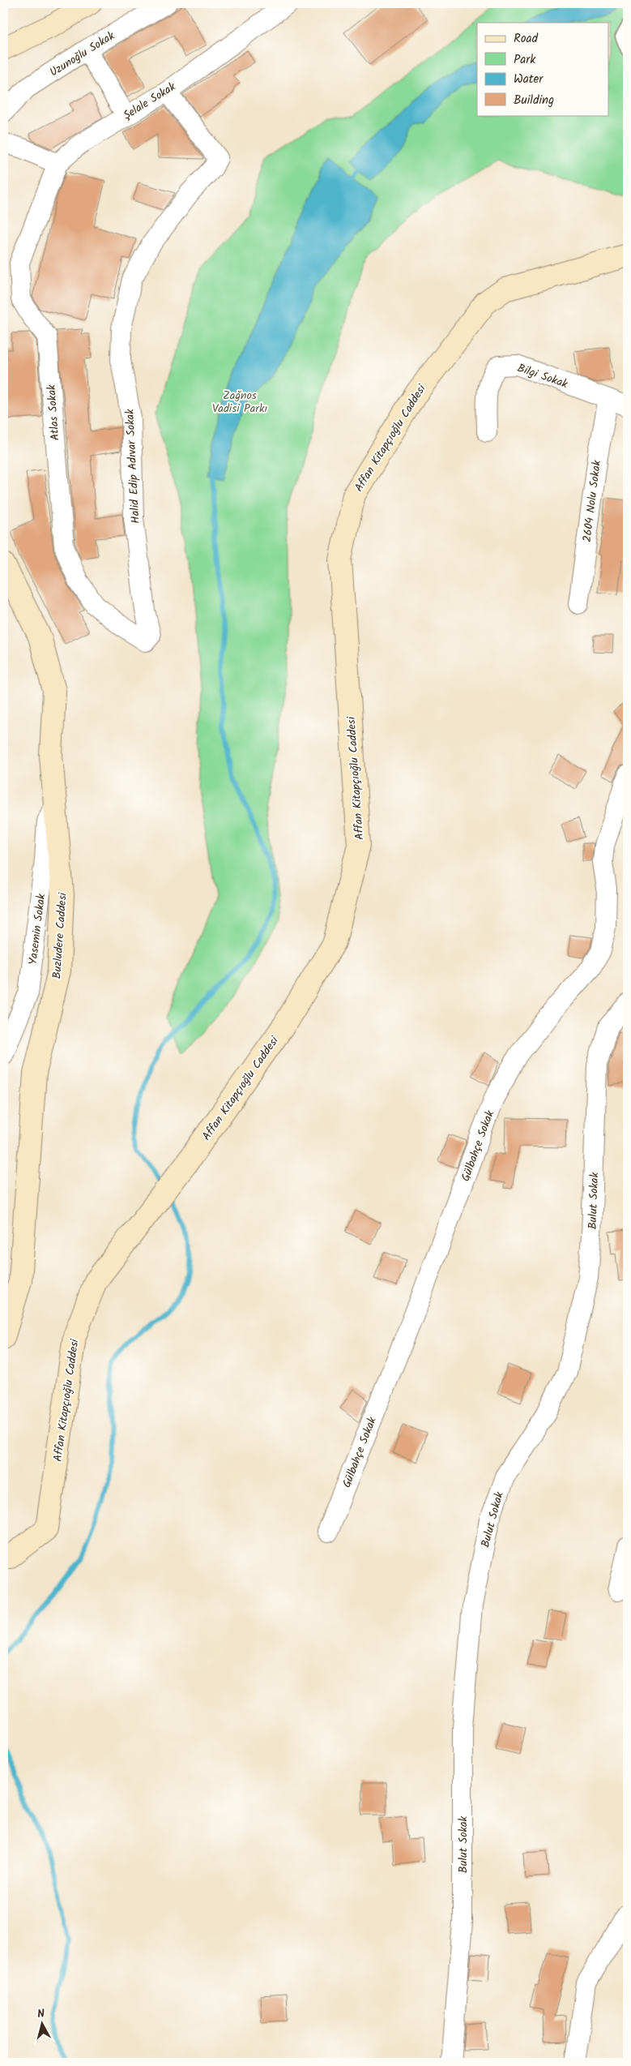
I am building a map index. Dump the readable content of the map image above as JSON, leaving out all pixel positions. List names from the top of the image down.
{
  "streets": {
    "street": [
      "Uzunoğlu Sokak",
      "Şelale Sokak",
      "Bilgi Sokak",
      "Atlas Sokak",
      "Affan Kitapçıoğlu Caddesi",
      "Halid Edip Adıvar Sokak",
      "2604 Nolu Sokak",
      "Yasemin Sokak",
      "Buzludere Caddesi",
      "Gülbahçe Sokak",
      "Bulut Sokak"
    ]
  },
  "crossings": [
    ["Şelale Sokak", "Atlas Sokak"],
    ["Şelale Sokak", "Halid Edip Adıvar Sokak"],
    ["Bilgi Sokak", "2604 Nolu Sokak"],
    ["Atlas Sokak", "Halid Edip Adıvar Sokak"],
    ["Yasemin Sokak", "Buzludere Caddesi"]
  ],
  "parks": ["Zağnos Vadisi Parkı"],
  "legend": [
    "Road",
    "Park",
    "Water",
    "Building"
  ],
  "north": "top"
}
